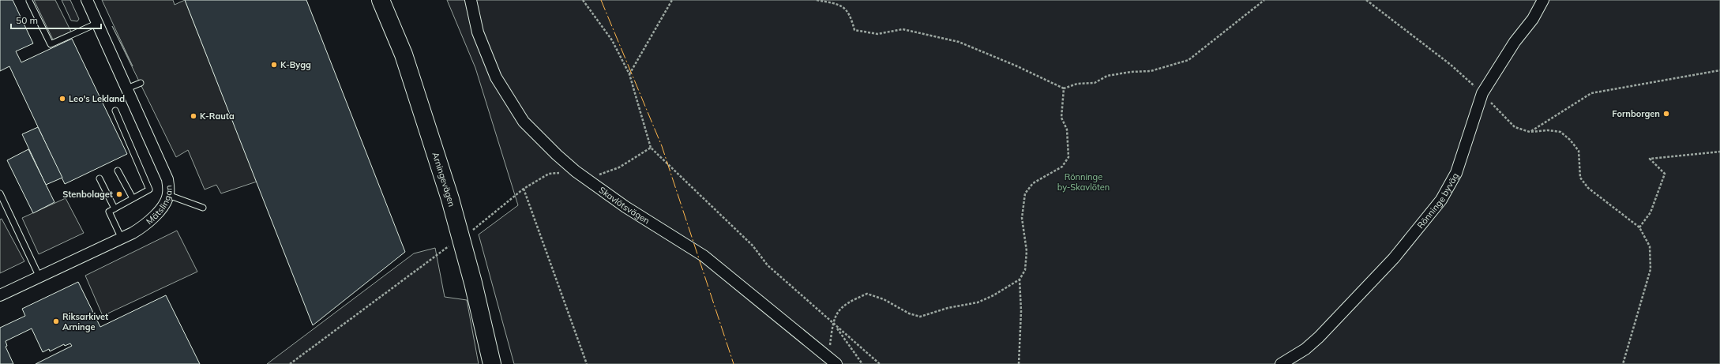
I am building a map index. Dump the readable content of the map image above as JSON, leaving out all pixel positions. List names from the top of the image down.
{
  "streets": {
    "main road": ["Arningevägen"],
    "street": ["Rönninge byväg", "Mätslingan", "Skavlötsvägen"]
  },
  "parks": ["Rönninge by-Skavlöten"],
  "places": [
    "K-Bygg",
    "Leo's Lekland",
    "Fornborgen",
    "K-Rauta",
    "Stenbolaget",
    "Riksarkivet Arninge"
  ],
  "scale_bar": "50 m"
}
